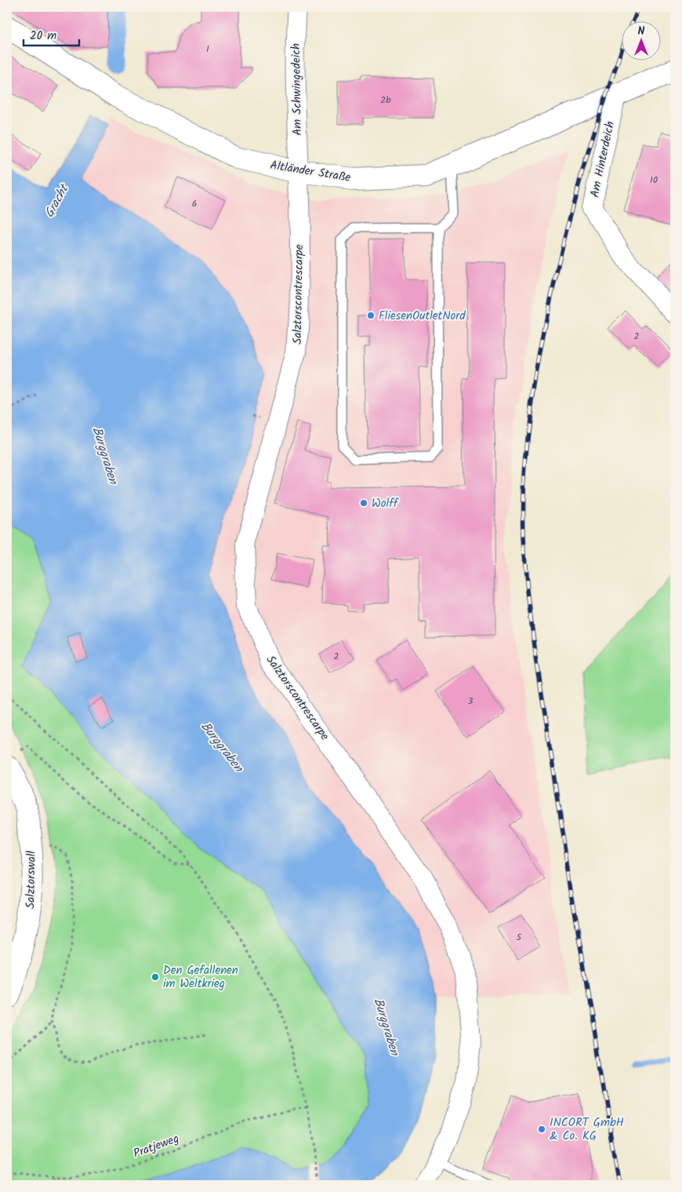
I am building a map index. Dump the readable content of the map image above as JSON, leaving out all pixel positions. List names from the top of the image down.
{
  "streets": {
    "main road": ["Altländer Straße", "Salztorswall"],
    "street": ["Am Schwingedeich", "Am Hinterdeich", "Salztorscontrescarpe"],
    "path": ["Pratjeweg"]
  },
  "crossings": [
    ["Am Schwingedeich", "Altländer Straße"],
    ["Am Schwingedeich", "Salztorscontrescarpe"],
    ["Am Hinterdeich", "Altländer Straße"],
    ["Altländer Straße", "Salztorscontrescarpe"]
  ],
  "water": ["Gracht", "Burggraben"],
  "places": [
    "FliesenOutletNord",
    "Wolff",
    "Den Gefallenen im Weltkrieg",
    "INCORT GmbH & Co. KG"
  ],
  "house_numbers": [
    "1",
    "2b",
    "10",
    "6",
    "2",
    "2",
    "3",
    "5"
  ],
  "scale_bar": "20 m",
  "north": "top"
}
